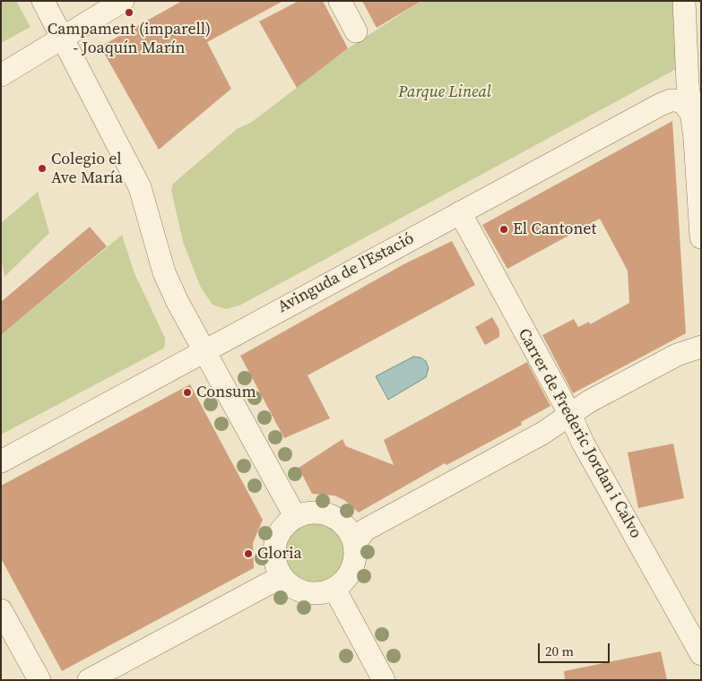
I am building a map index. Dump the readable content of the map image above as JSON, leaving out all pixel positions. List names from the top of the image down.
{
  "streets": {
    "street": ["Avinguda de l'Estació", "Carrer de Frederic Jordan i Calvo"]
  },
  "crossings": [
    ["Avinguda de l'Estació", "Carrer de Frederic Jordan i Calvo"]
  ],
  "parks": ["Parque Lineal"],
  "places": [
    "Campament (imparell) - Joaquín Marín",
    "Colegio el Ave María",
    "El Cantonet",
    "Consum",
    "Gloria"
  ],
  "scale_bar": "20 m"
}
